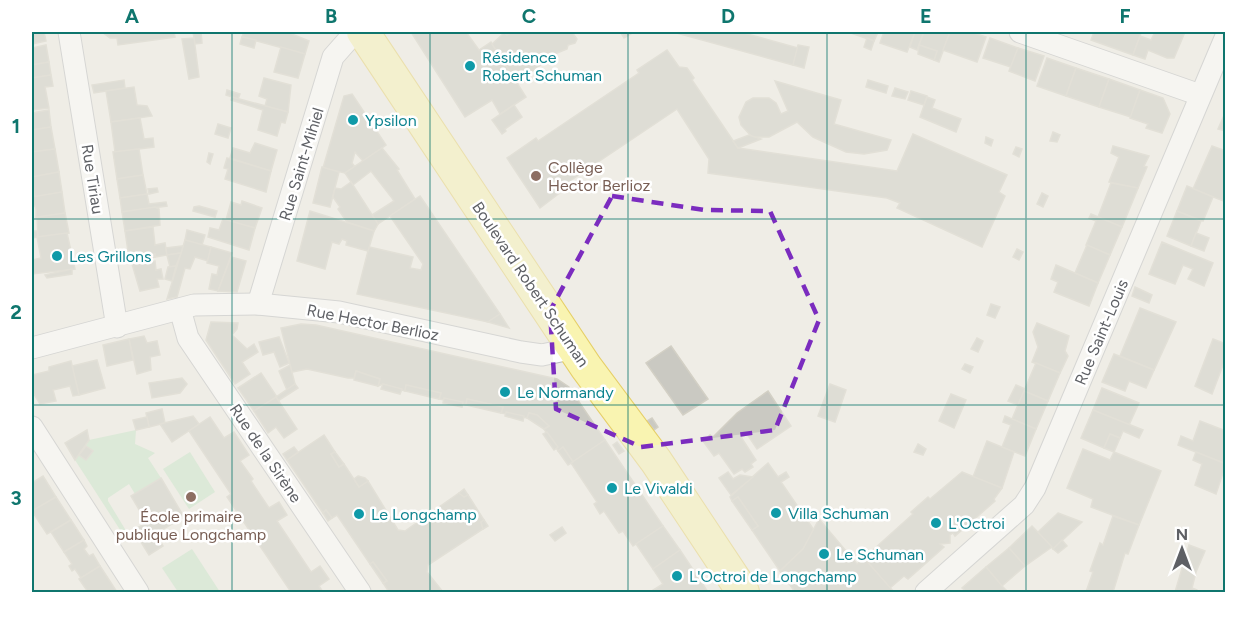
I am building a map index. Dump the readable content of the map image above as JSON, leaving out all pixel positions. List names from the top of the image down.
{
  "streets": {
    "main road": ["Boulevard Robert Schuman"],
    "street": [
      "Rue Saint-Mihiel",
      "Rue Tiriau",
      "Rue Hector Berlioz",
      "Rue Saint-Louis",
      "Rue de la Sirène"
    ]
  },
  "crossings": [
    ["Rue Saint-Mihiel", "Rue Hector Berlioz"],
    ["Rue Tiriau", "Rue Hector Berlioz"],
    ["Boulevard Robert Schuman", "Rue Hector Berlioz"],
    ["Rue Hector Berlioz", "Rue de la Sirène"]
  ],
  "places": [
    "Résidence Robert Schuman",
    "Ypsilon",
    "Collège Hector Berlioz",
    "Les Grillons",
    "Le Normandy",
    "Le Vivaldi",
    "École primaire publique Longchamp",
    "Villa Schuman",
    "Le Longchamp",
    "L'Octroi",
    "Le Schuman",
    "L'Octroi de Longchamp"
  ],
  "north": "top",
  "grid": {
    "columns": [
      "A",
      "B",
      "C",
      "D",
      "E",
      "F"
    ],
    "rows": ["1", "2", "3"]
  }
}
